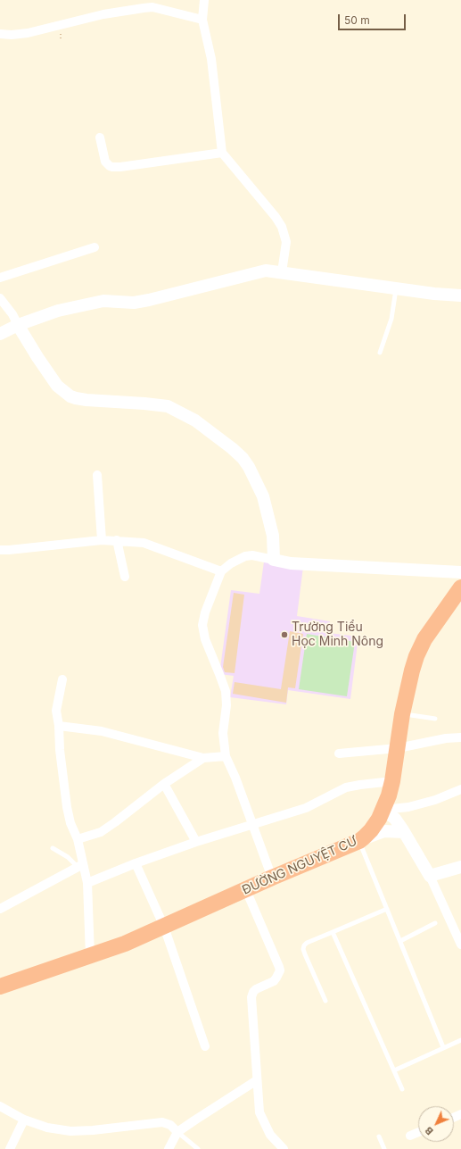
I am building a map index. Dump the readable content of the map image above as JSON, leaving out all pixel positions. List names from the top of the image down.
{
  "streets": {
    "highway": ["ĐƯỜNG NGUYỆT CƯ"]
  },
  "places": ["Trường Tiểu Học Minh Nông"],
  "scale_bar": "50 m",
  "north": "bottom left"
}
